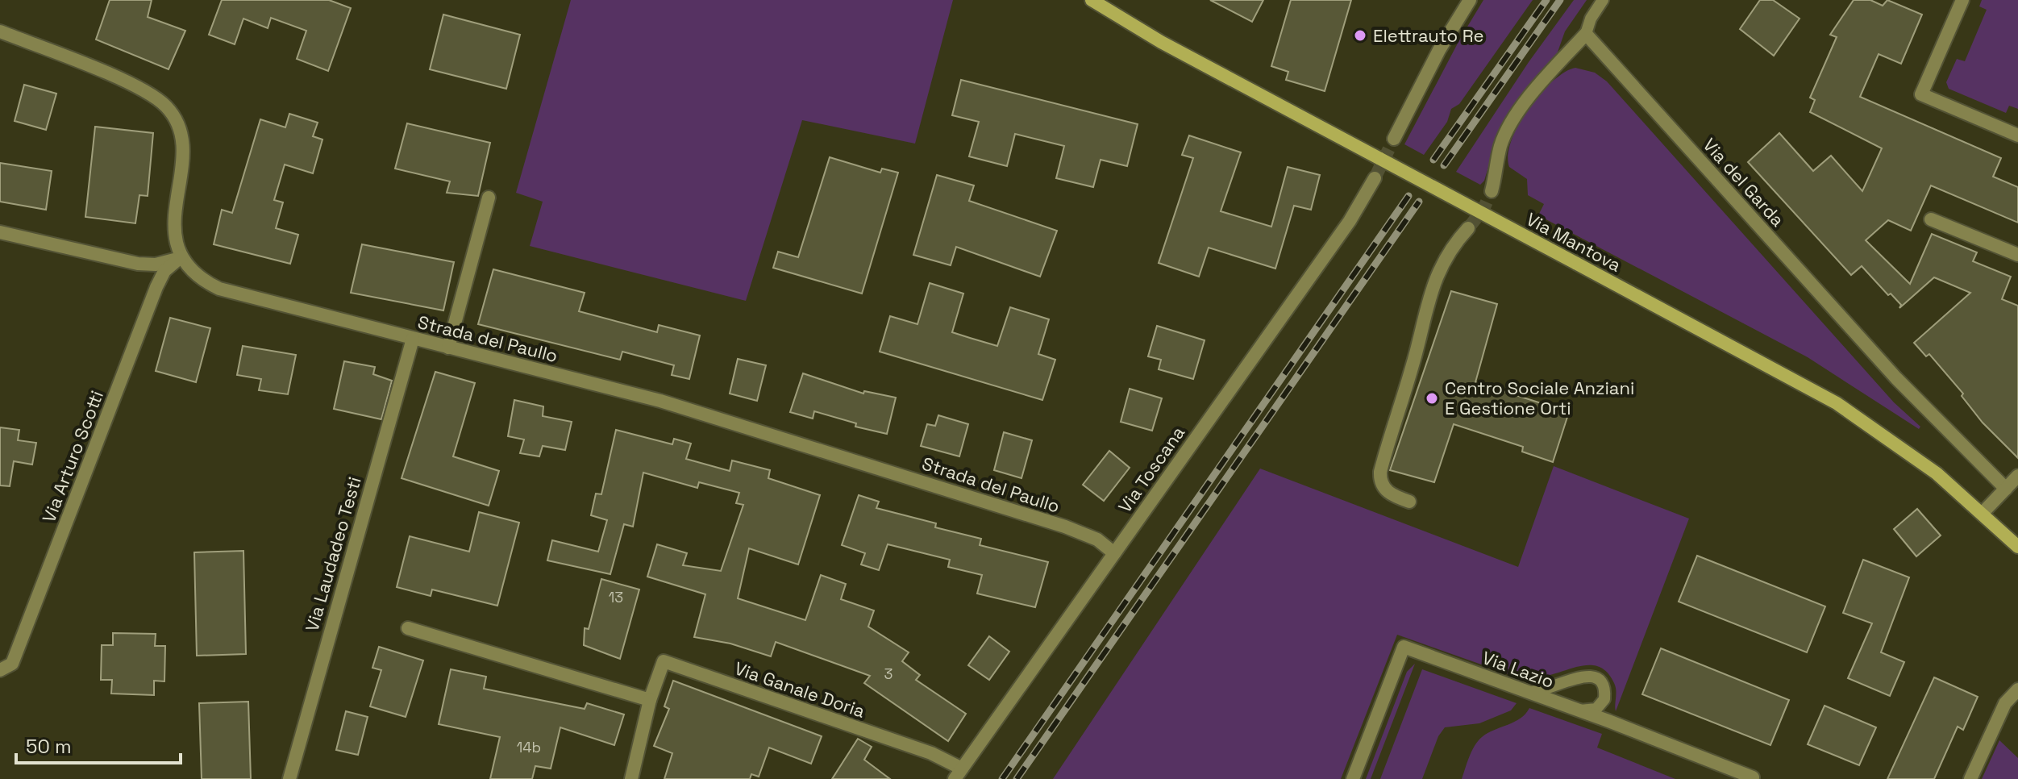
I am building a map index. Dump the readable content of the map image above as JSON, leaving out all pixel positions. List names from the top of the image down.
{
  "streets": {
    "main road": ["Via Mantova"],
    "street": [
      "Via del Garda",
      "Strada del Paullo",
      "Via Arturo Scotti",
      "Via Toscana",
      "Via Laudadeo Testi",
      "Via Lazio",
      "Via Ganale Doria"
    ]
  },
  "crossings": [
    ["Strada del Paullo", "Via Arturo Scotti"],
    ["Strada del Paullo", "Via Toscana"],
    ["Strada del Paullo", "Via Laudadeo Testi"],
    ["Via Toscana", "Via Ganale Doria"]
  ],
  "places": ["Elettrauto Re", "Centro Sociale Anziani E Gestione Orti"],
  "house_numbers": ["13", "3", "14b"],
  "scale_bar": "50 m"
}
